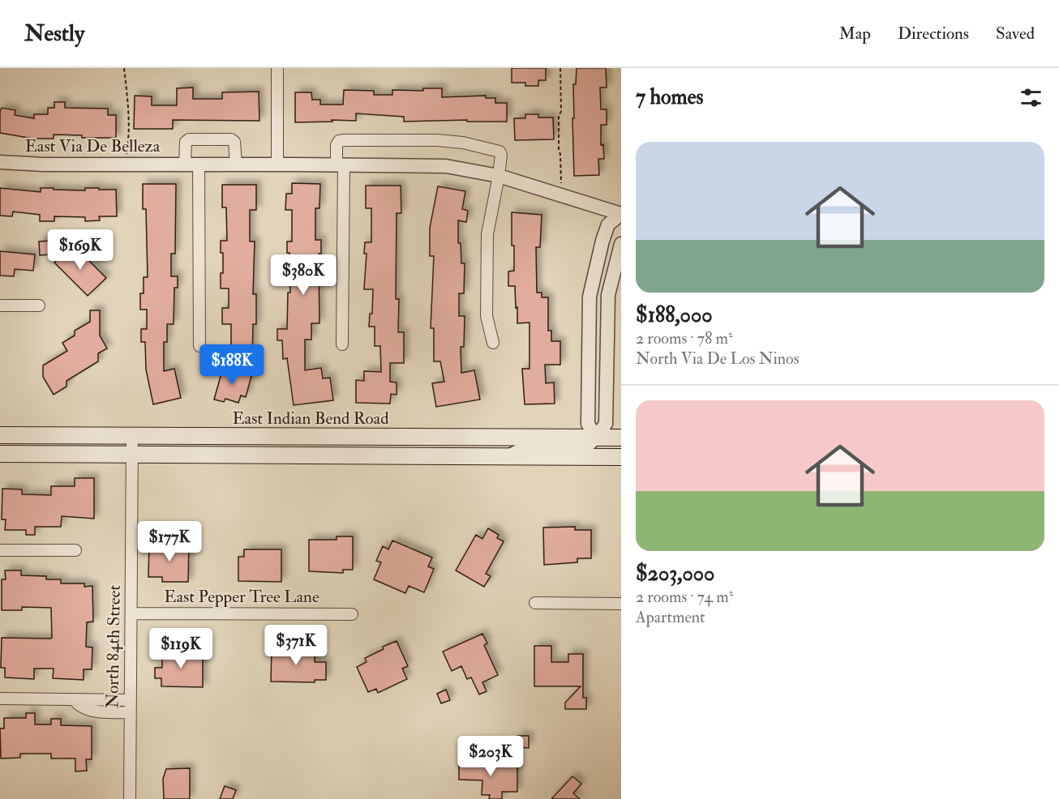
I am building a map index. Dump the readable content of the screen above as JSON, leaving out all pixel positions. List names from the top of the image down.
{
  "streets": {
    "main road": ["East Indian Bend Road"],
    "street": ["East Via De Belleza", "East Pepper Tree Lane", "North 84th Street"]
  },
  "crossings": [
    ["East Indian Bend Road", "North 84th Street"],
    ["East Pepper Tree Lane", "North 84th Street"]
  ],
  "page": {
    "header": "Nestly",
    "nav": ["Map", "Directions", "Saved"],
    "heading": "7 homes",
    "list": [
      {
        "name": "$188,000",
        "note": "2 rooms · 78 m² · North Via De Los Ninos"
      },
      {
        "name": "$203,000",
        "note": "2 rooms · 74 m² · Apartment"
      }
    ],
    "price": [
      "$169K",
      "$380K",
      "$188K",
      "$177K",
      "$371K",
      "$119K",
      "$203K"
    ]
  }
}
